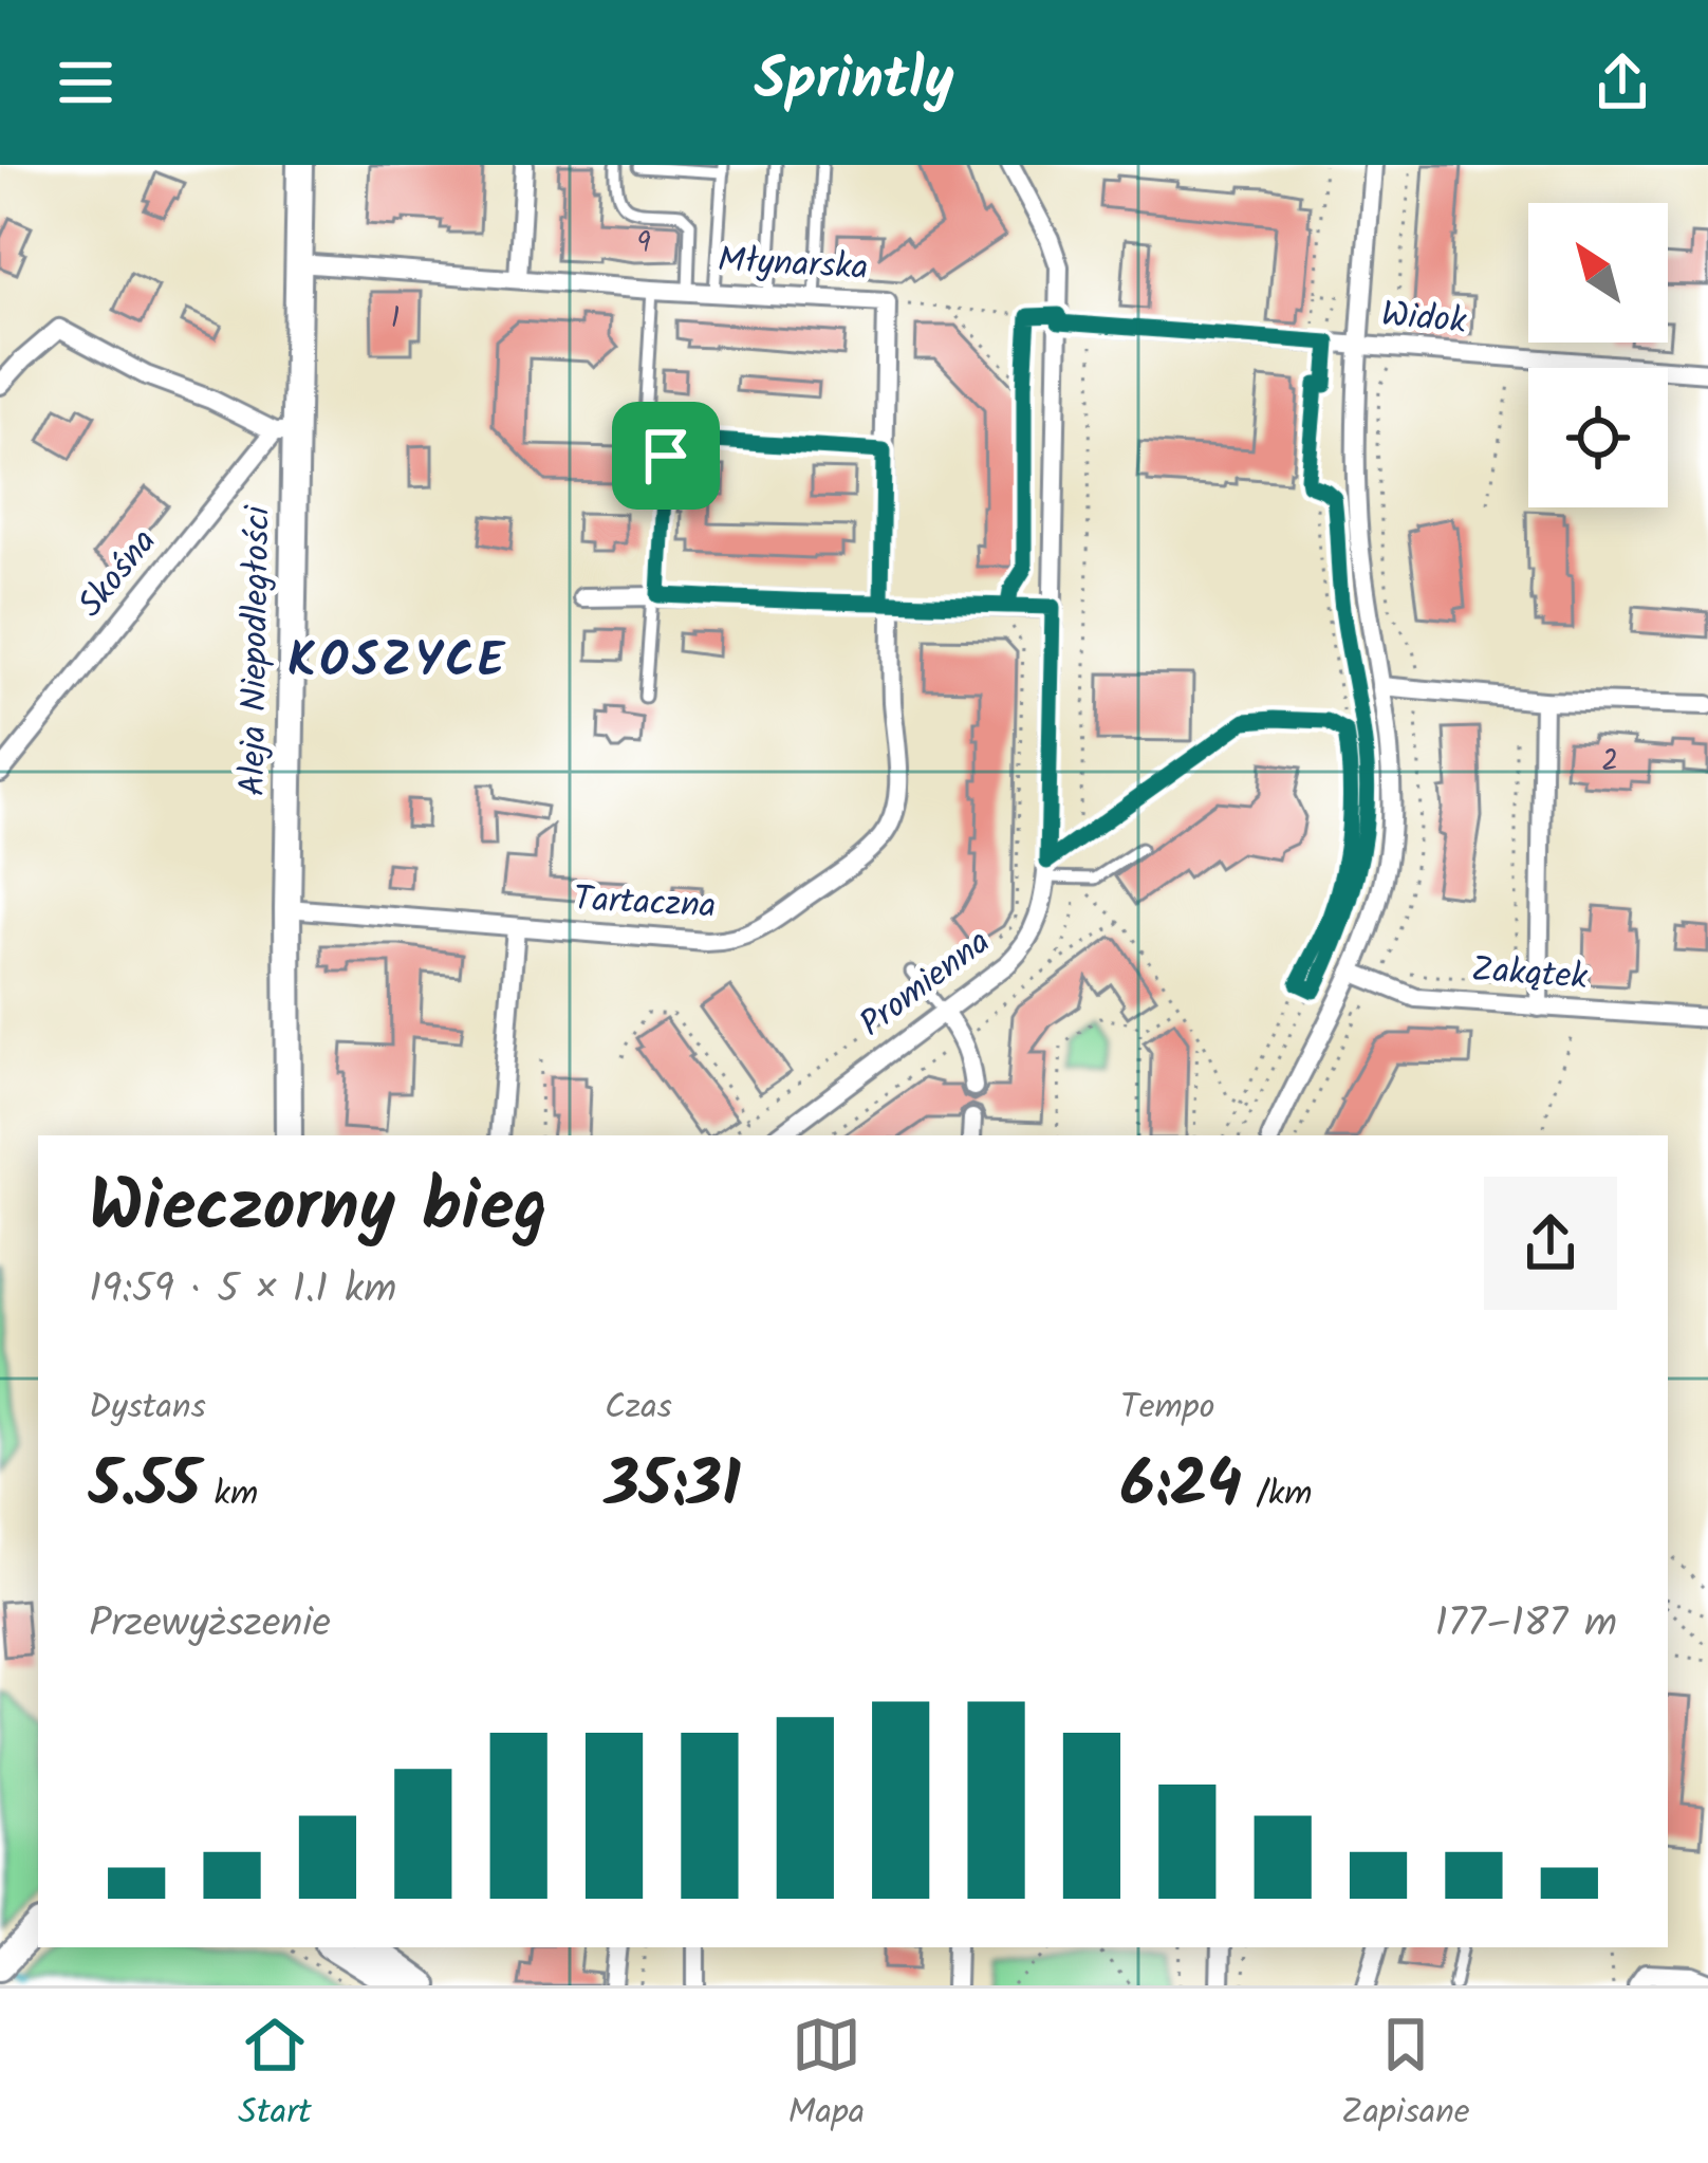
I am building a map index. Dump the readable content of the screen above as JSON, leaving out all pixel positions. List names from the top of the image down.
{
  "streets": {
    "street": [
      "Młynarska",
      "Widok",
      "Skośna",
      "Aleja Niepodległości",
      "Tartaczna",
      "Zakątek",
      "Promienna"
    ]
  },
  "crossings": [
    ["Młynarska", "Aleja Niepodległości"],
    ["Młynarska", "Tartaczna"],
    ["Widok", "Promienna"],
    ["Skośna", "Aleja Niepodległości"],
    ["Aleja Niepodległości", "Tartaczna"]
  ],
  "districts": ["KOSZYCE"],
  "house_numbers": ["9", "1", "2"],
  "north": "top left",
  "page": {
    "header": "Sprintly",
    "heading": ["Wieczorny bieg", "19:59 · 5 × 1.1 km"],
    "stats": [
      ["Dystans", "5.55 km"],
      ["Czas", "35:31"],
      ["Tempo", "6:24 /km"]
    ],
    "chart": ["Przewyższenie", "177–187 m"],
    "tabs": ["Start", "Mapa", "Zapisane"]
  }
}
